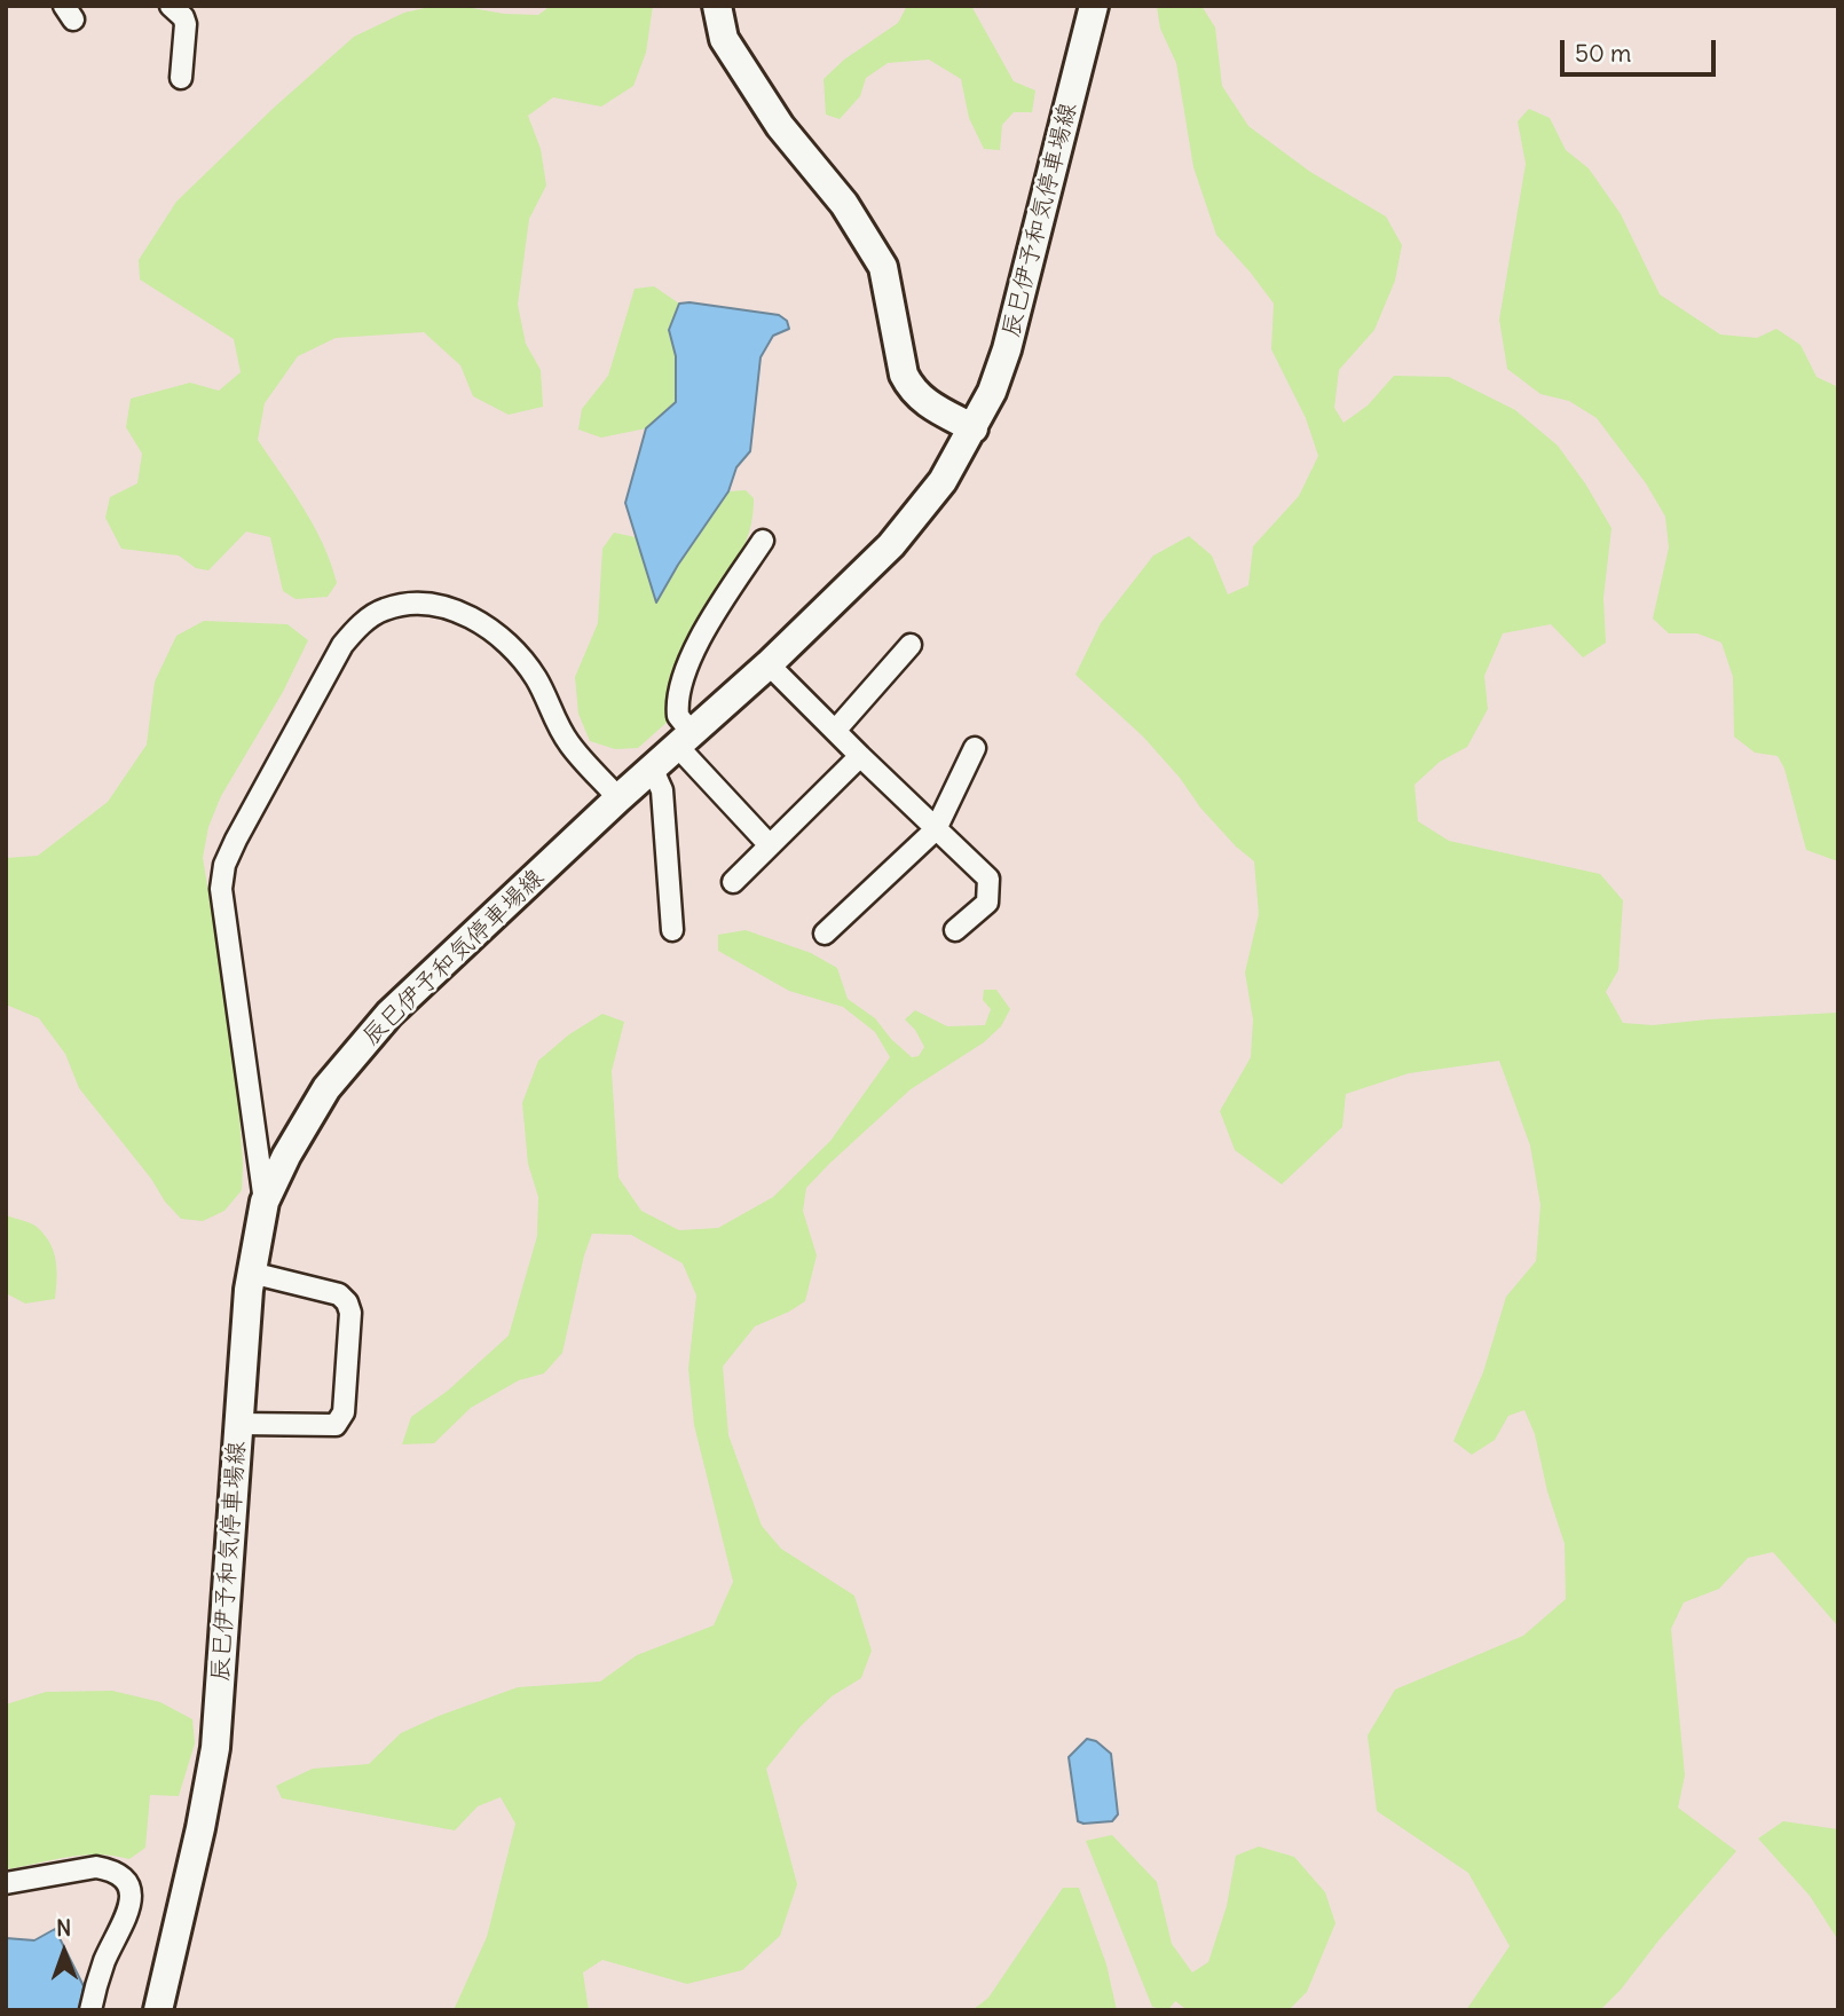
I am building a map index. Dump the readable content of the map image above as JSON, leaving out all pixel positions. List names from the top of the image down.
{
  "streets": {
    "main road": ["辰巳伊予和気停車場線"]
  },
  "scale_bar": "50 m",
  "north": "top"
}
